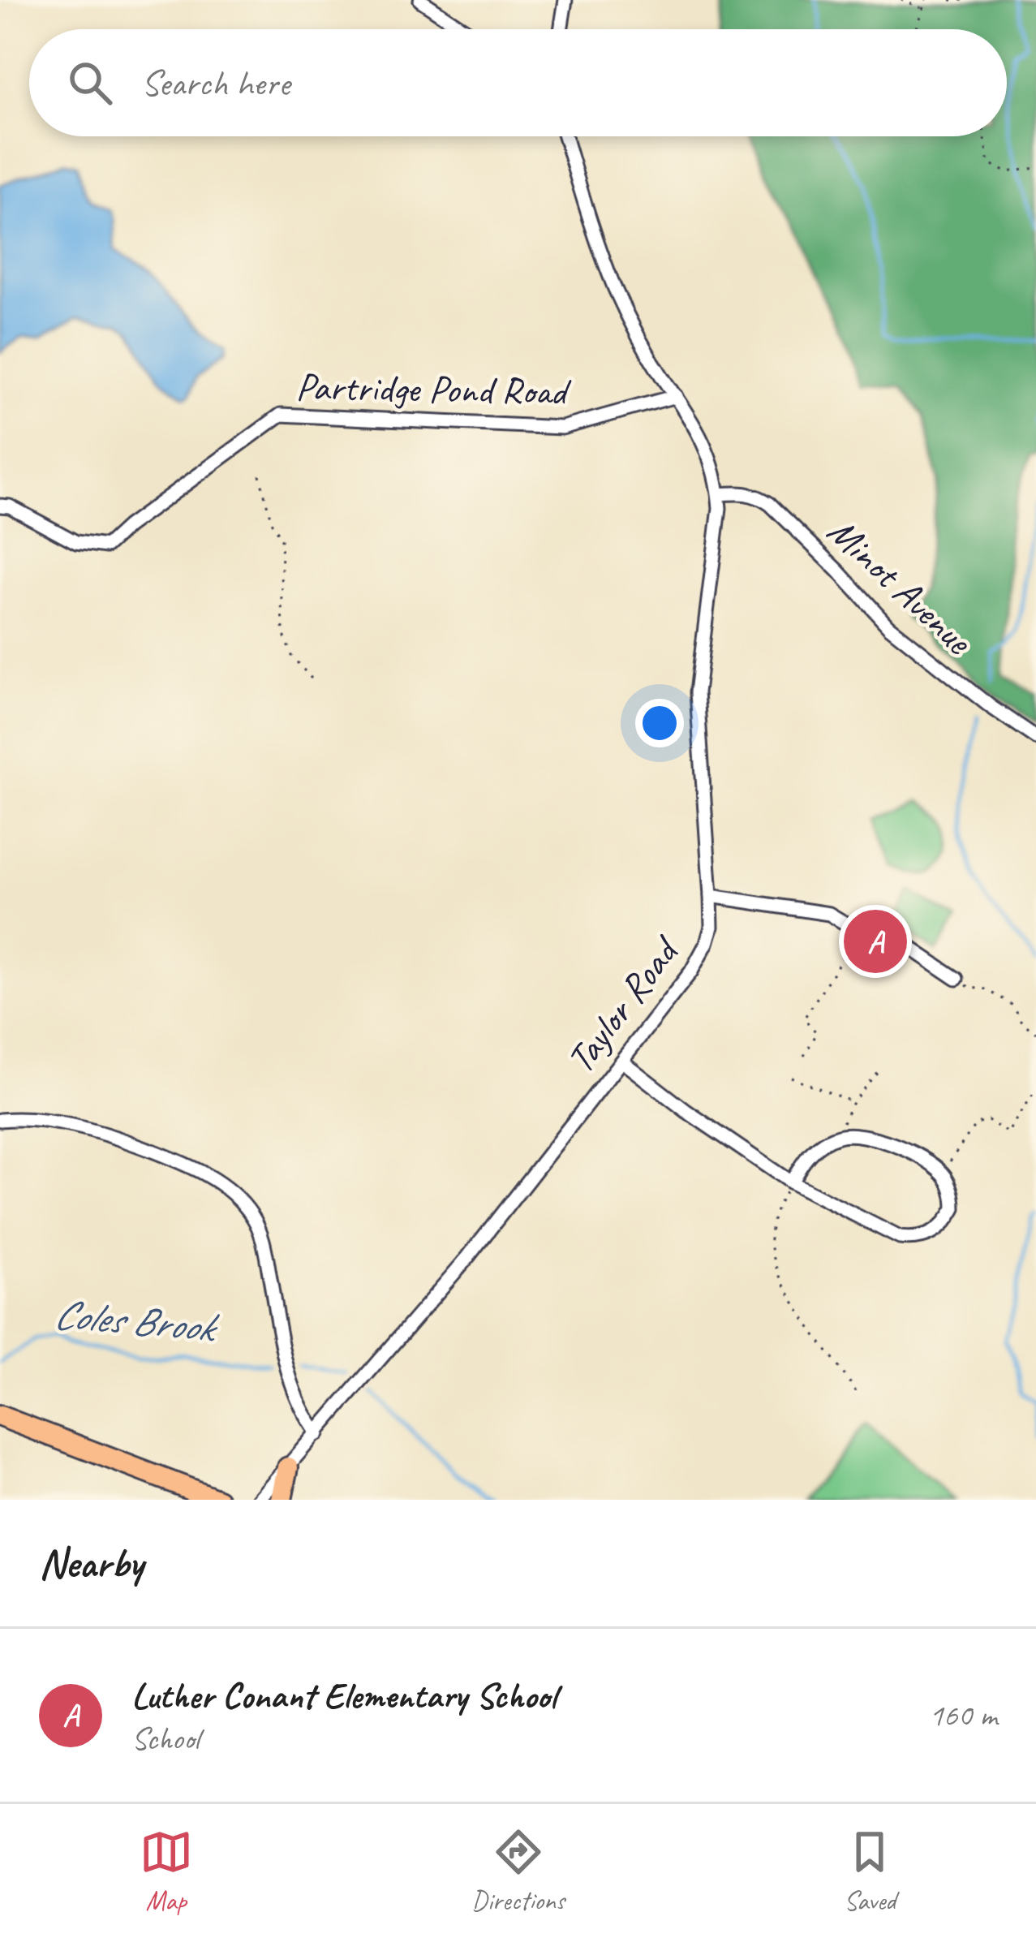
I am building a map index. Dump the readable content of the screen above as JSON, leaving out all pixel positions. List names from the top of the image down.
{
  "streets": {
    "street": ["Partridge Pond Road", "Minot Avenue", "Taylor Road"]
  },
  "crossings": [
    ["Partridge Pond Road", "Taylor Road"],
    ["Minot Avenue", "Taylor Road"]
  ],
  "water": ["Coles Brook"],
  "page": {
    "search": "Search here",
    "pins": "A",
    "heading": "Nearby",
    "list": [
      {
        "mark": "A",
        "name": "Luther Conant Elementary School",
        "note": "School",
        "value": "160 m"
      }
    ],
    "nav": ["Map", "Directions", "Saved"]
  }
}
